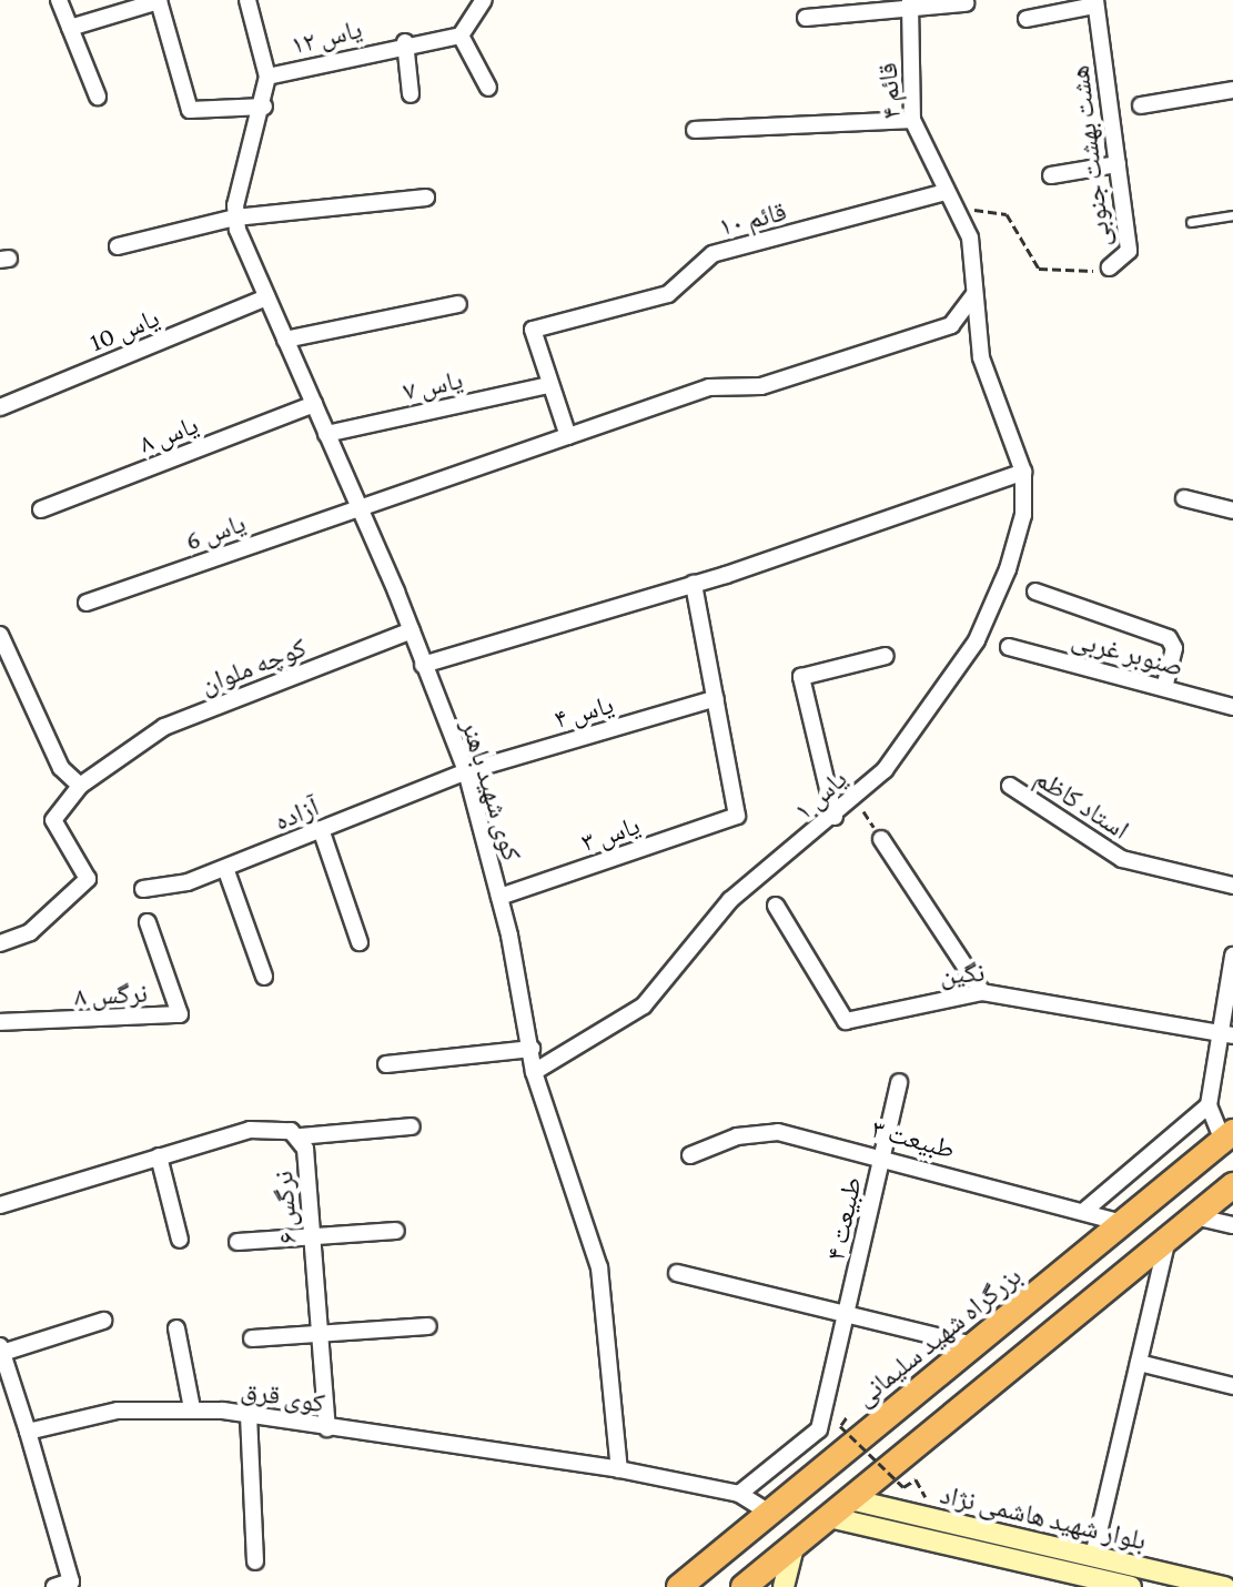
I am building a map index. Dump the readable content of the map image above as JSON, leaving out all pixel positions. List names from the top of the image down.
{
  "streets": {
    "highway": ["بزرگراه شهید سلیمانی"],
    "main road": ["بلوار شهید هاشمی نژاد"],
    "street": [
      "یاس ۱۲",
      "قائم ۴",
      "هشت بهشت جنوبی",
      "قائم ۱۰",
      "یاس 10",
      "یاس ۷",
      "یاس ۸",
      "یاس 6",
      "صنوبر غربی",
      "کوچه ملوان",
      "یاس ۴",
      "کوی شهید باهنر",
      "یاس ۱",
      "استاد کاظم",
      "آزاده",
      "یاس ۳",
      "نگین",
      "نرگس ۸",
      "طبیعت ٣",
      "نرگس ۶",
      "طبیعت ۴",
      "کوی قرق"
    ]
  },
  "crossings": [
    ["قائم ۴", "هشت بهشت جنوبی"],
    ["قائم ۴", "قائم ۱۰"],
    ["قائم ۴", "یاس 6"],
    ["قائم ۴", "یاس ۱"],
    ["قائم ۱۰", "یاس ۷"],
    ["یاس 10", "کوی شهید باهنر"],
    ["یاس ۷", "کوی شهید باهنر"],
    ["یاس ۸", "کوی شهید باهنر"],
    ["یاس 6", "کوی شهید باهنر"],
    ["کوچه ملوان", "کوی شهید باهنر"],
    ["یاس ۴", "کوی شهید باهنر"],
    ["یاس ۴", "آزاده"],
    ["یاس ۴", "یاس ۳"],
    ["کوی شهید باهنر", "یاس ۱"],
    ["کوی شهید باهنر", "آزاده"],
    ["کوی شهید باهنر", "یاس ۳"],
    ["کوی شهید باهنر", "کوی قرق"],
    ["طبیعت ٣", "طبیعت ۴"],
    ["طبیعت ٣", "بزرگراه شهید سلیمانی"],
    ["نرگس ۶", "کوی قرق"]
  ]
}
